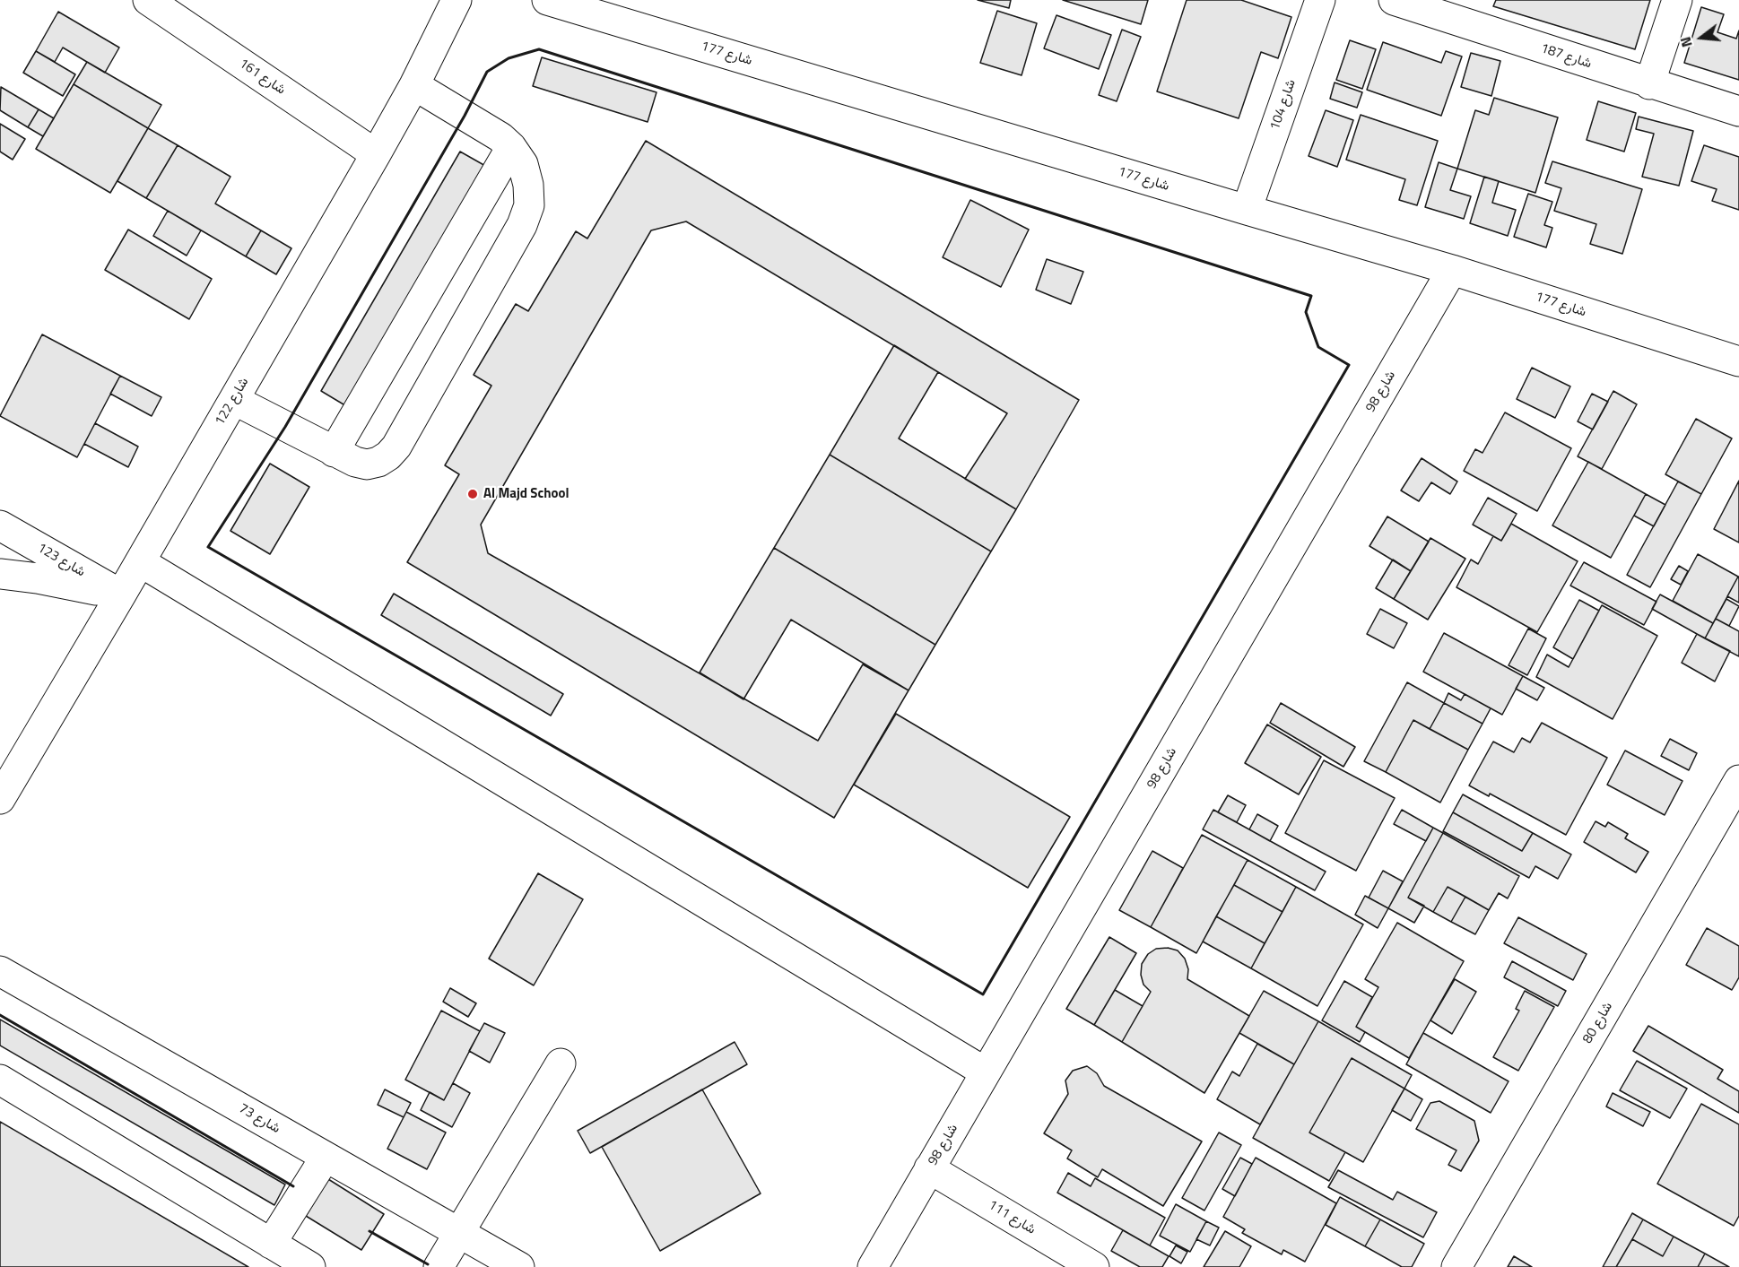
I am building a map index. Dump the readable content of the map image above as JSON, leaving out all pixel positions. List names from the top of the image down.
{
  "streets": {
    "street": [
      "شارع 177",
      "شارع 187",
      "شارع 161",
      "شارع 104",
      "شارع 98",
      "شارع 122",
      "شارع 123",
      "شارع 80",
      "شارع 73",
      "شارع 111"
    ]
  },
  "crossings": [
    ["شارع 177", "شارع 104"],
    ["شارع 177", "شارع 98"],
    ["شارع 161", "شارع 122"],
    ["شارع 98", "شارع 111"],
    ["شارع 122", "شارع 123"]
  ],
  "places": ["Al Majd School"],
  "north": "left"
}
